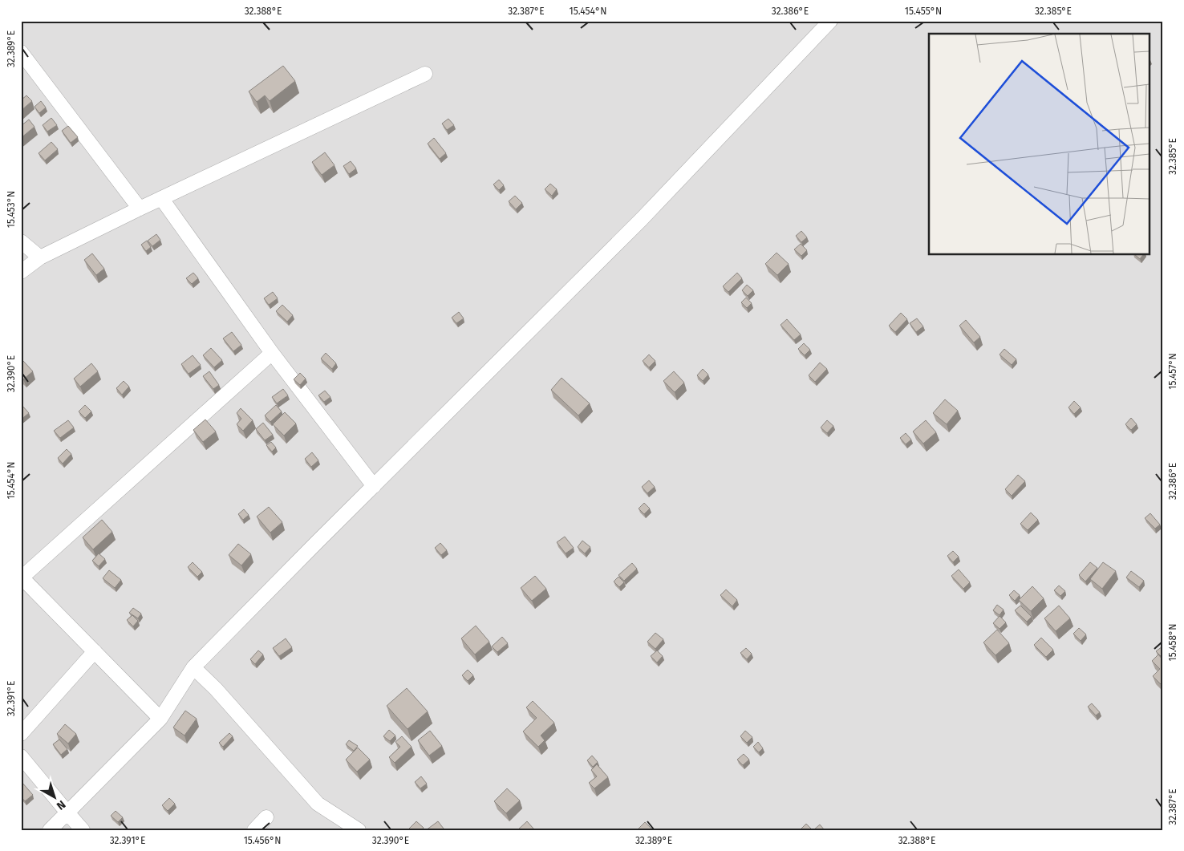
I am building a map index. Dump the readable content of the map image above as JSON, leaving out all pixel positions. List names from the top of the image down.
{
  "north": "bottom right",
  "coordinates": [
    "32.388°E",
    "32.387°E",
    "15.454°N",
    "32.386°E",
    "15.455°N",
    "32.385°E",
    "32.389°E",
    "15.453°N",
    "15.457°N",
    "32.390°E",
    "15.458°N",
    "32.391°E",
    "15.456°N"
  ]
}
